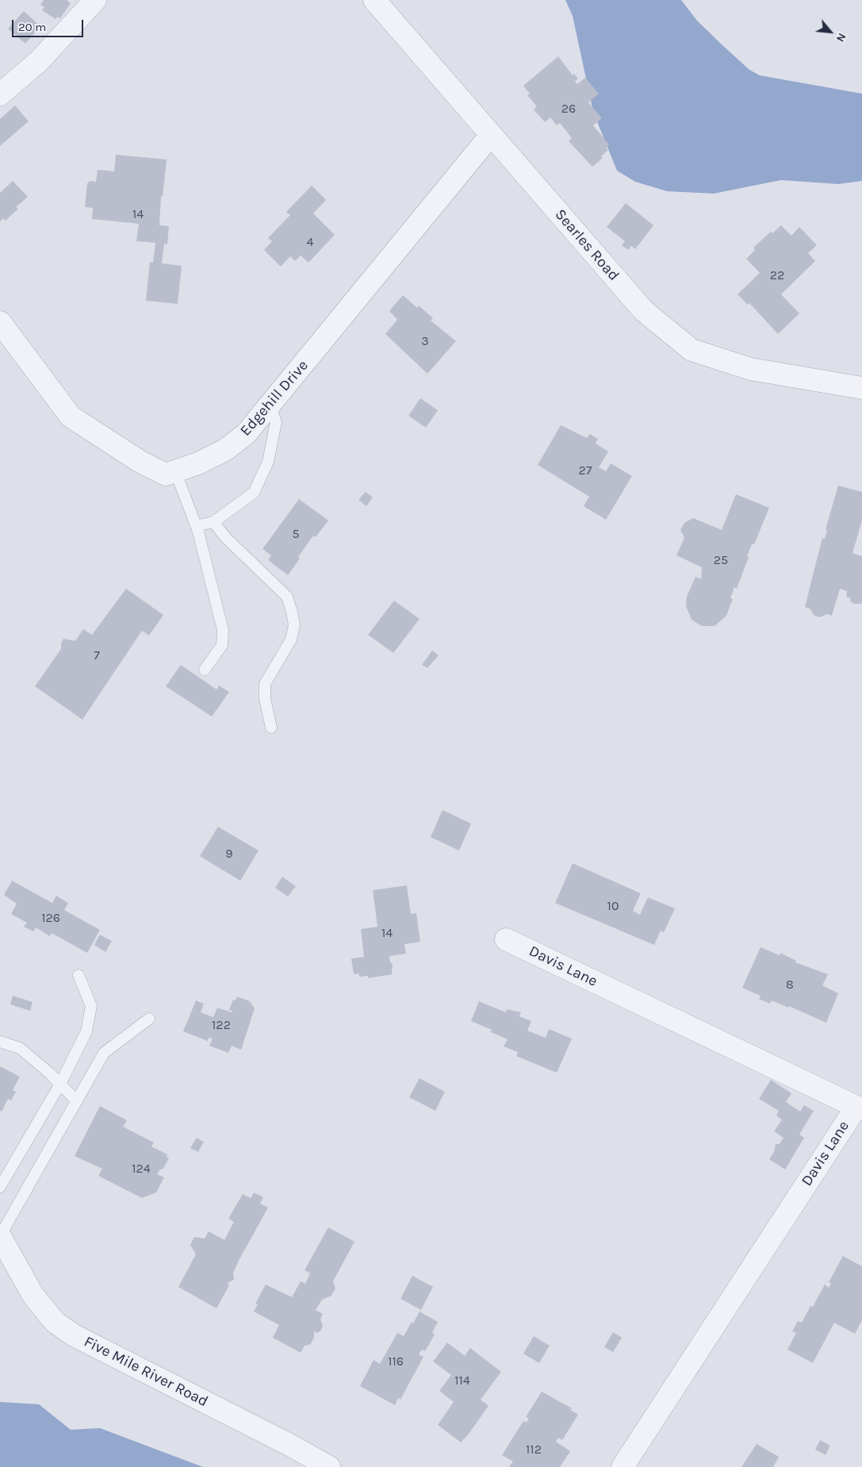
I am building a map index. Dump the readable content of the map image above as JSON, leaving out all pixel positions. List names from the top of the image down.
{
  "streets": {
    "street": [
      "Searles Road",
      "Edgehill Drive",
      "Davis Lane",
      "Five Mile River Road"
    ]
  },
  "crossings": [
    ["Searles Road", "Edgehill Drive"]
  ],
  "house_numbers": [
    "26",
    "14",
    "4",
    "22",
    "3",
    "27",
    "5",
    "25",
    "7",
    "9",
    "10",
    "126",
    "14",
    "8",
    "122",
    "124",
    "116",
    "114",
    "112"
  ],
  "scale_bar": "20 m",
  "north": "bottom right"
}
